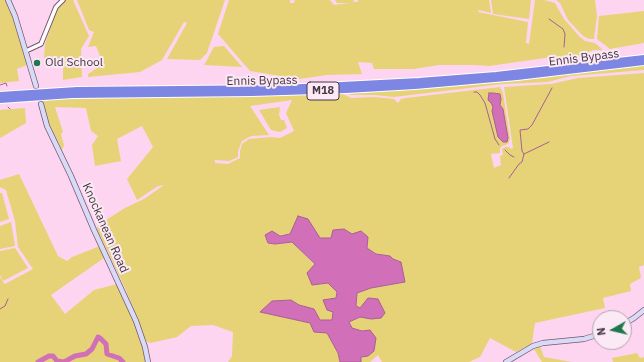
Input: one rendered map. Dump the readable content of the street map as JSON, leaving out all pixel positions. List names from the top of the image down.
{
  "streets": {
    "highway": ["Ennis Bypass", "M18"],
    "street": ["Knockanean Road"]
  },
  "places": ["Old School"],
  "north": "left"
}
